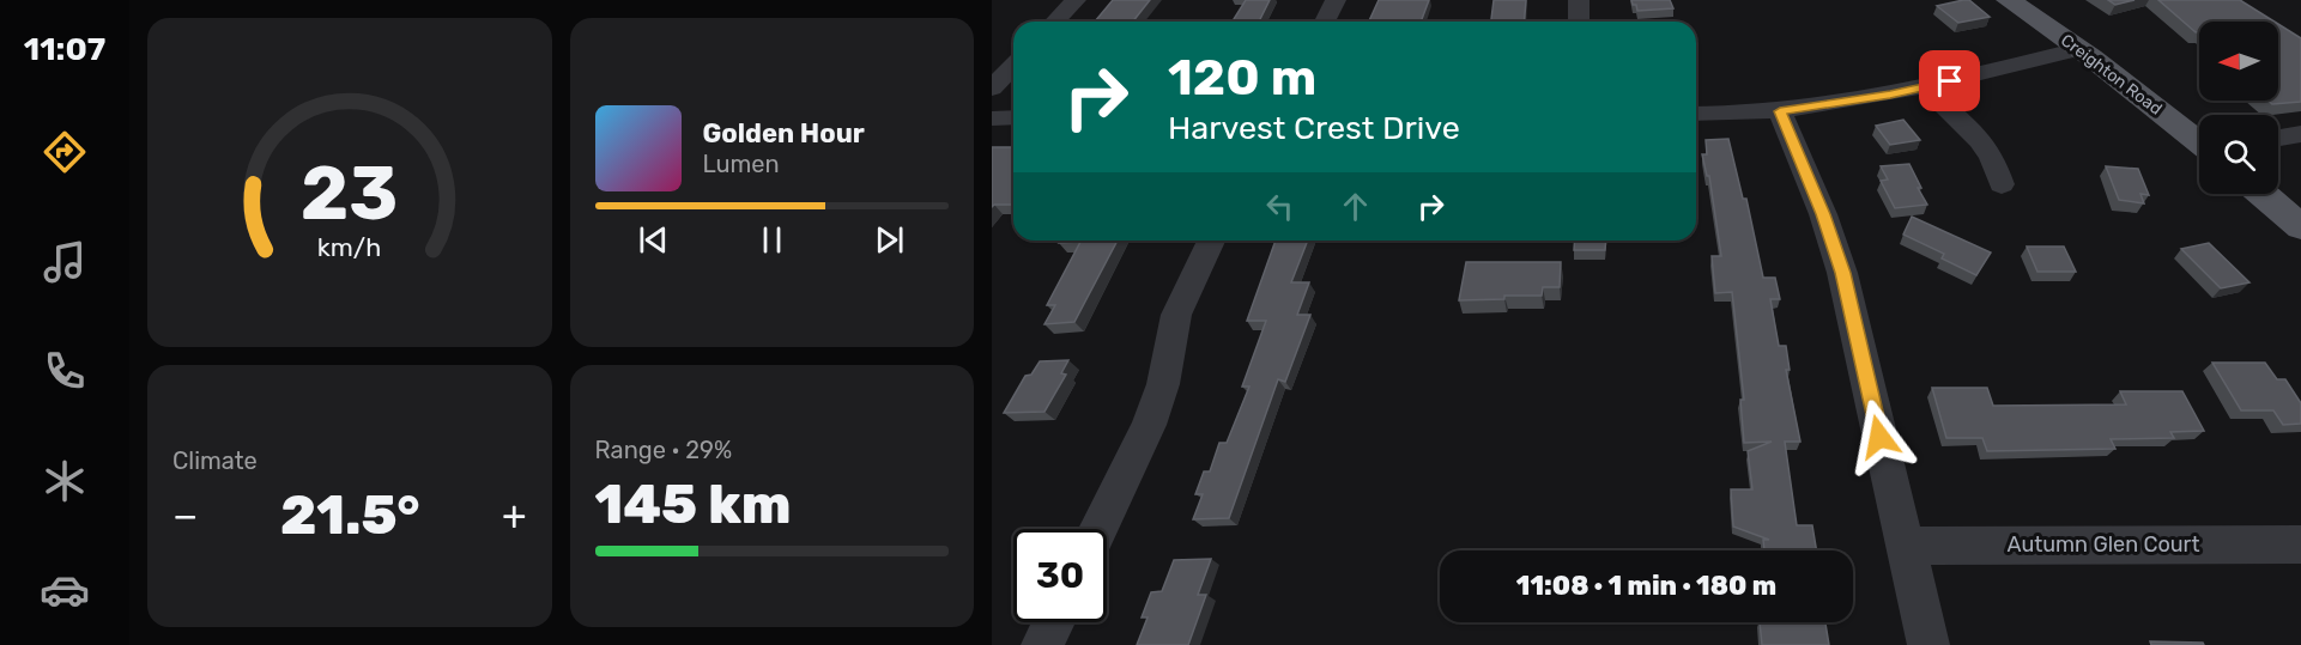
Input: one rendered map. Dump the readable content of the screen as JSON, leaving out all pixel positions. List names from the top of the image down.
{
  "streets": {
    "main road": ["Creighton Road"],
    "street": ["Autumn Glen Court"]
  },
  "north": "left",
  "page": {
    "tabs": "11:07",
    "turn": ["120 m", "Harvest Crest Drive"],
    "song": ["Golden Hour", "Lumen"],
    "tile": [
      "Climate",
      ["Range · 29%", "145 km"]
    ],
    "heat": ["−", "21.5°", "+"],
    "limit": "30",
    "trip": "11:08 · 1 min · 180 m",
    "gauge": ["23", "km/h"]
  }
}
